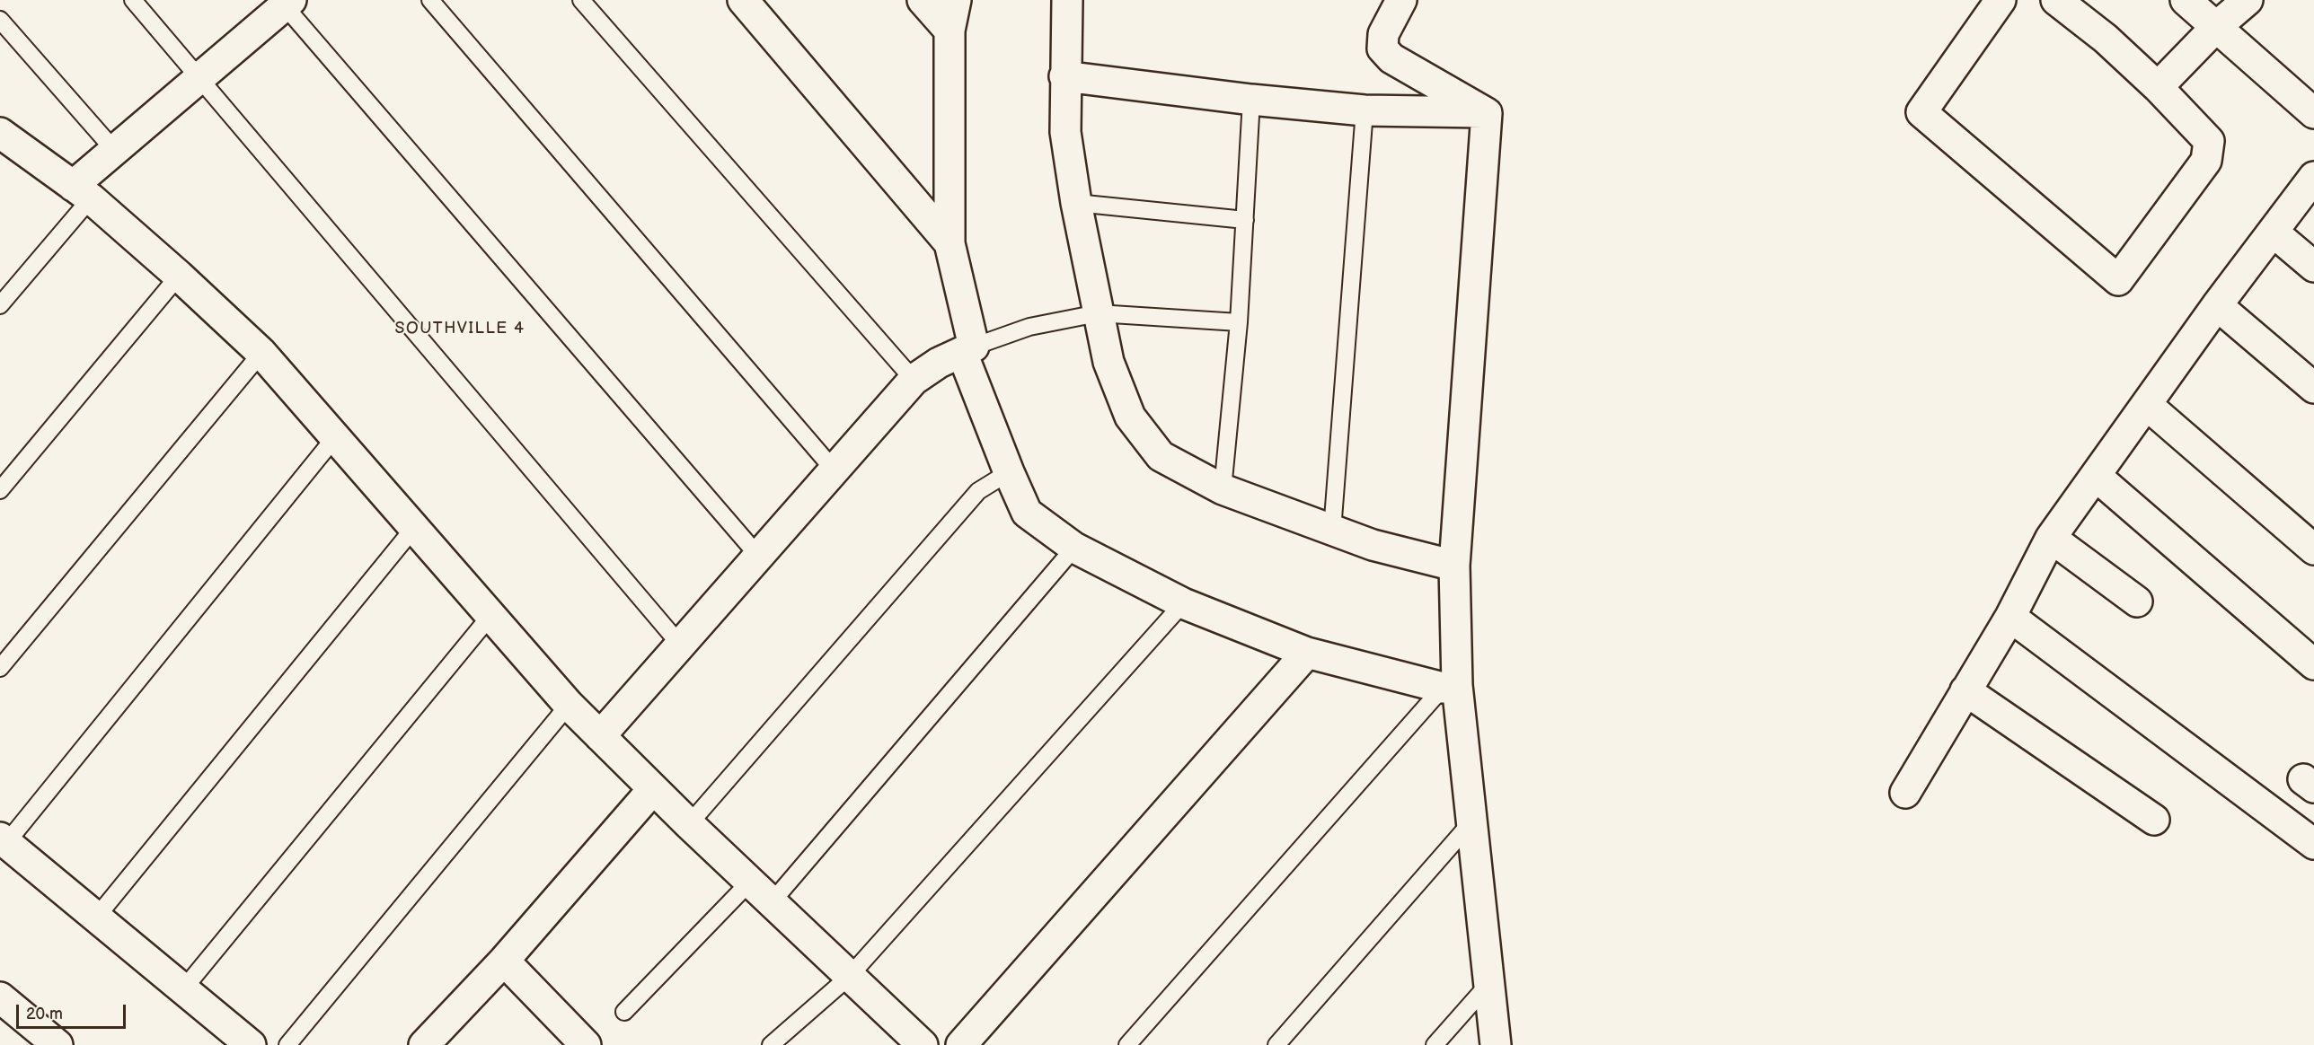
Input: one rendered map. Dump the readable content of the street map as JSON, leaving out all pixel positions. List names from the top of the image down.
{
  "districts": ["SOUTHVILLE 4"],
  "scale_bar": "20 m"
}
